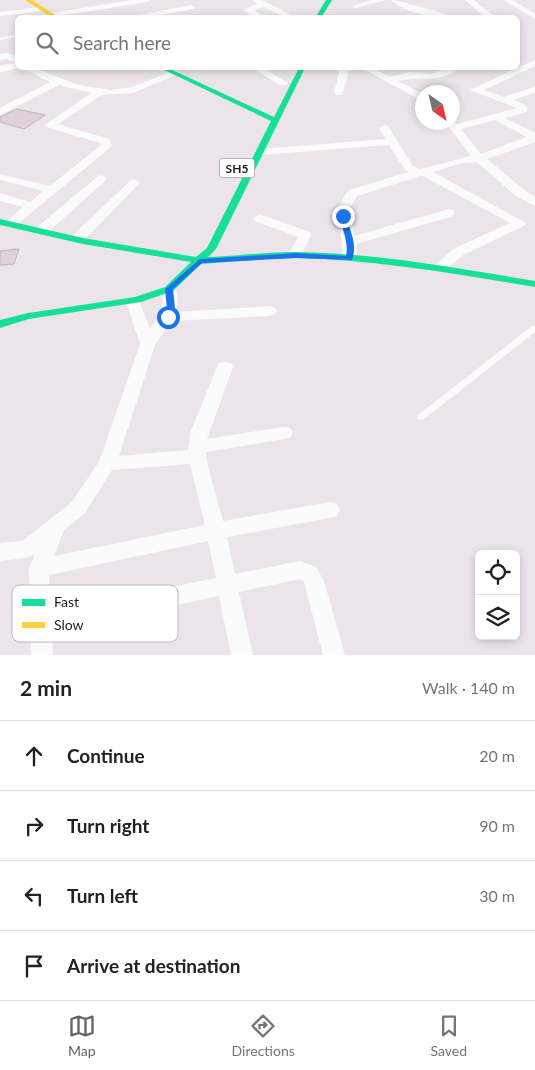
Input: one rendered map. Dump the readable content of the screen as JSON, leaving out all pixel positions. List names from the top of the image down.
{
  "streets": {
    "main road": ["SH5"]
  },
  "legend": ["Fast", "Slow"],
  "north": "bottom right",
  "page": {
    "search": "Search here",
    "heading": ["2 min", "Walk · 140 m"],
    "list": [
      ["Continue", "20 m"],
      ["Turn right", "90 m"],
      ["Turn left", "30 m"],
      "Arrive at destination"
    ],
    "nav": ["Map", "Directions", "Saved"]
  }
}
